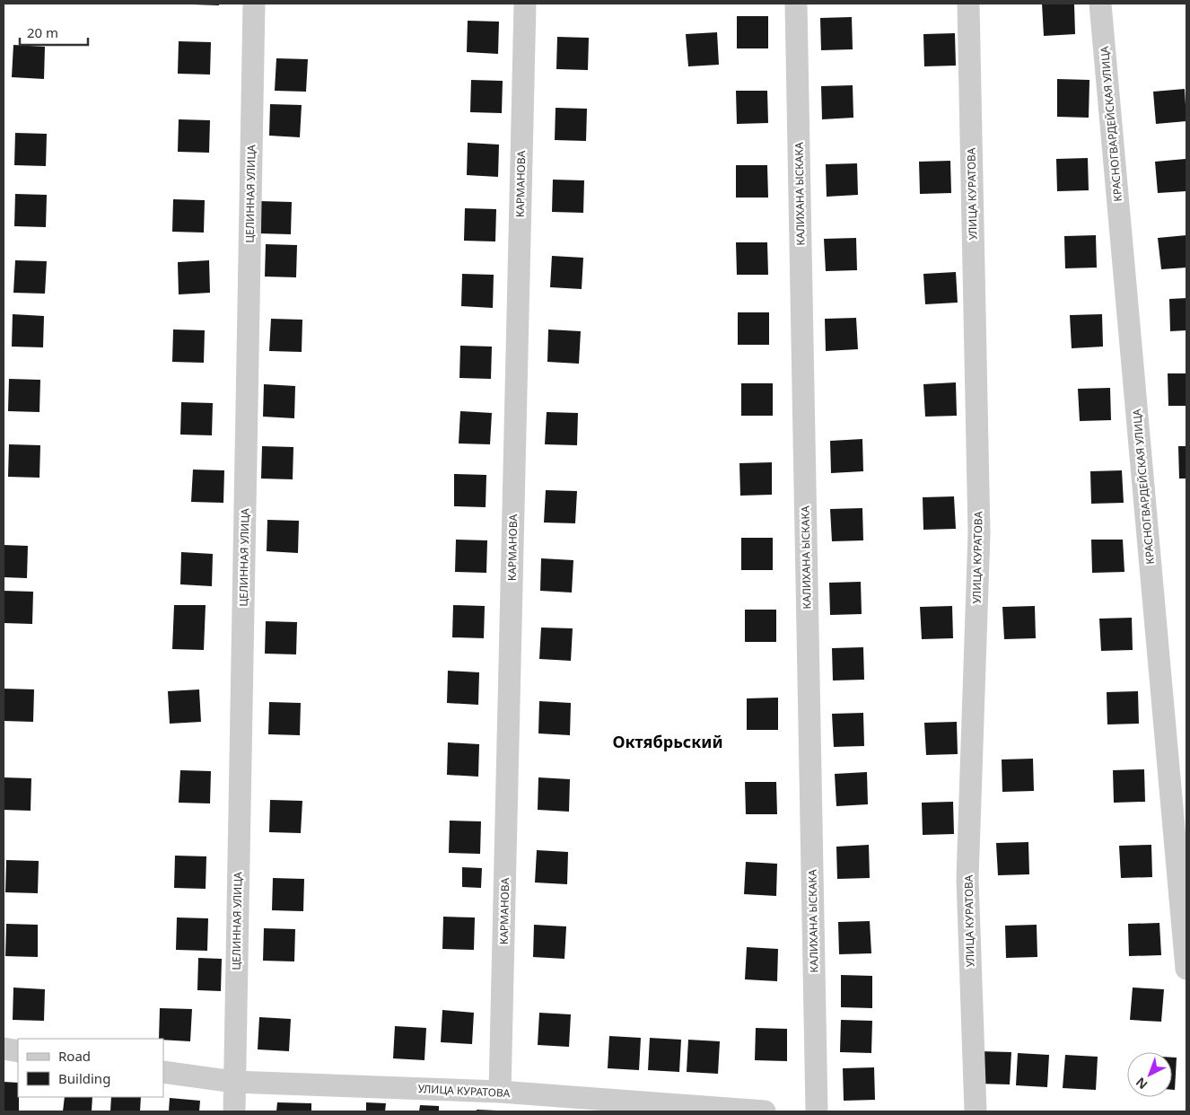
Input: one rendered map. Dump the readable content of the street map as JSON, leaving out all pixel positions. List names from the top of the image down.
{
  "streets": {
    "street": [
      "КРАСНОГВАРДЕЙСКАЯ УЛИЦА",
      "КАРМАНОВА",
      "ЦЕЛИННАЯ УЛИЦА",
      "КАЛИХАНА ЫСКАКА",
      "УЛИЦА КУРАТОВА"
    ]
  },
  "crossings": [
    ["КАРМАНОВА", "УЛИЦА КУРАТОВА"],
    ["ЦЕЛИННАЯ УЛИЦА", "УЛИЦА КУРАТОВА"]
  ],
  "districts": ["Октябрьский"],
  "legend": ["Road", "Building"],
  "scale_bar": "20 m",
  "north": "bottom left"
}
